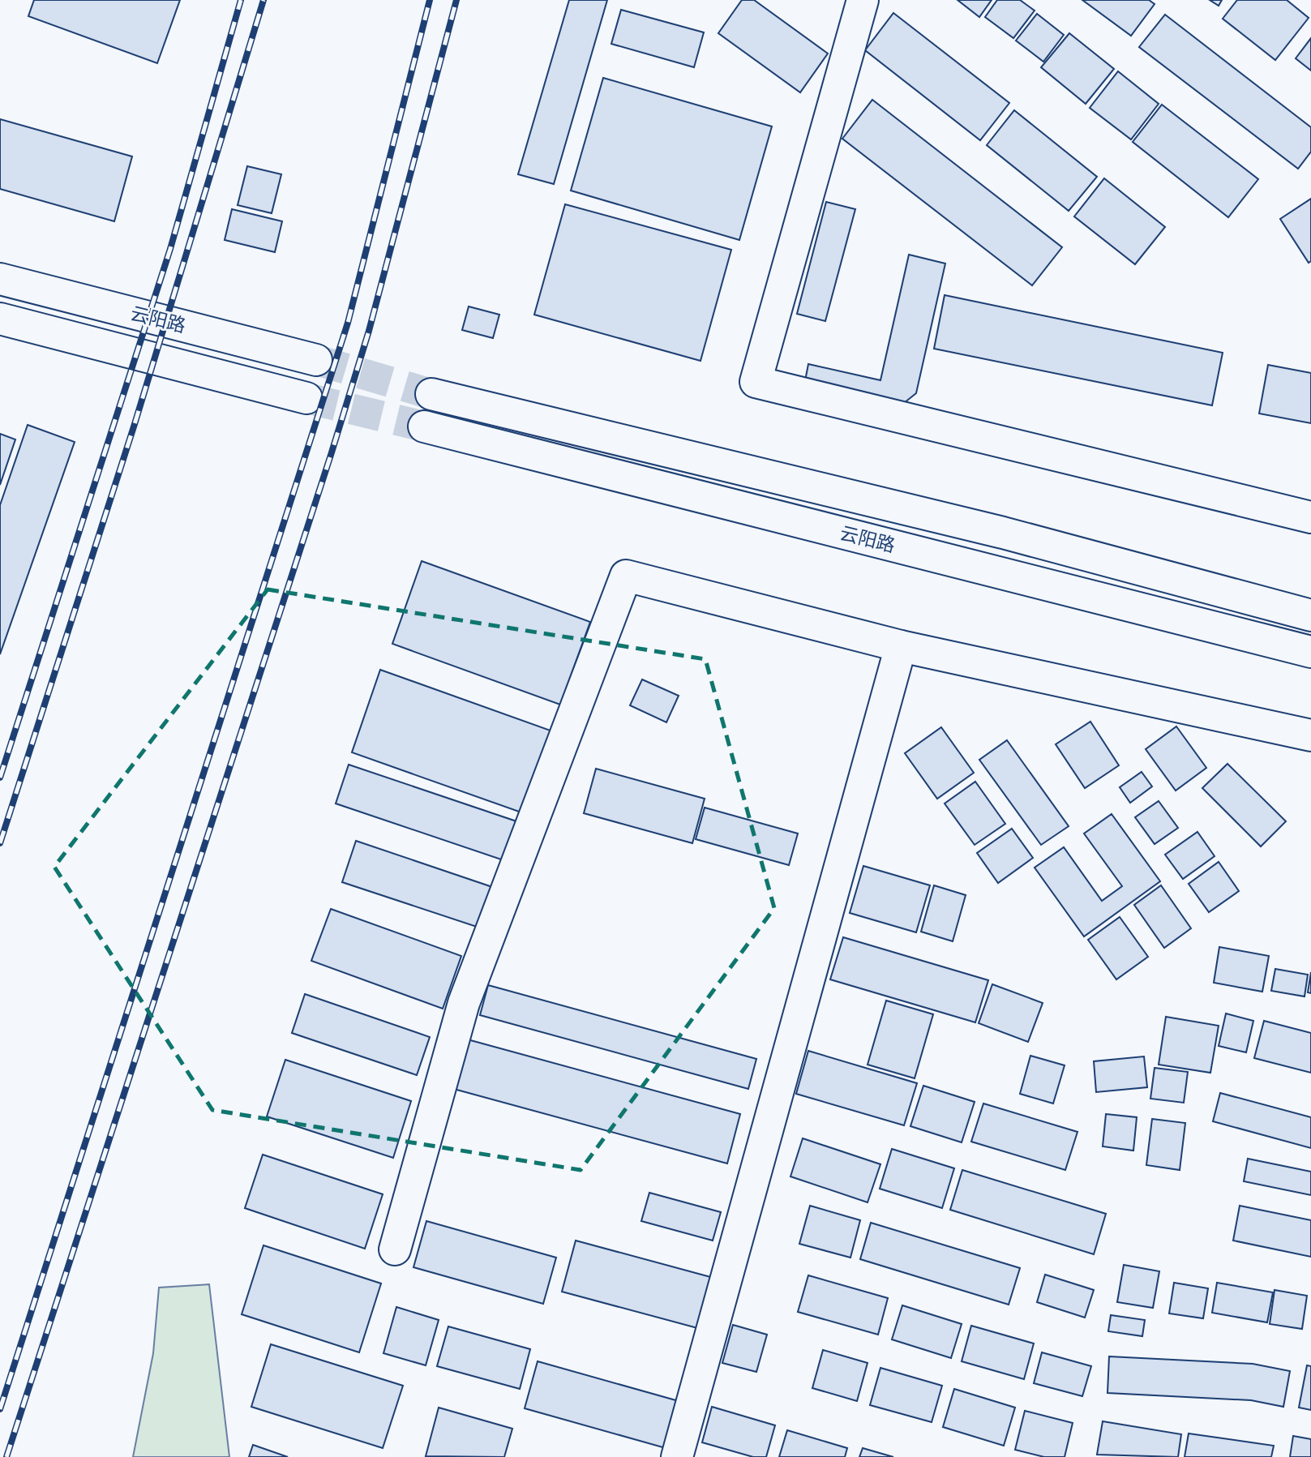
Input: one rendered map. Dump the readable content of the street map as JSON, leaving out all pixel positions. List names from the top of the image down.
{
  "streets": {
    "street": ["云阳路"]
  }
}
